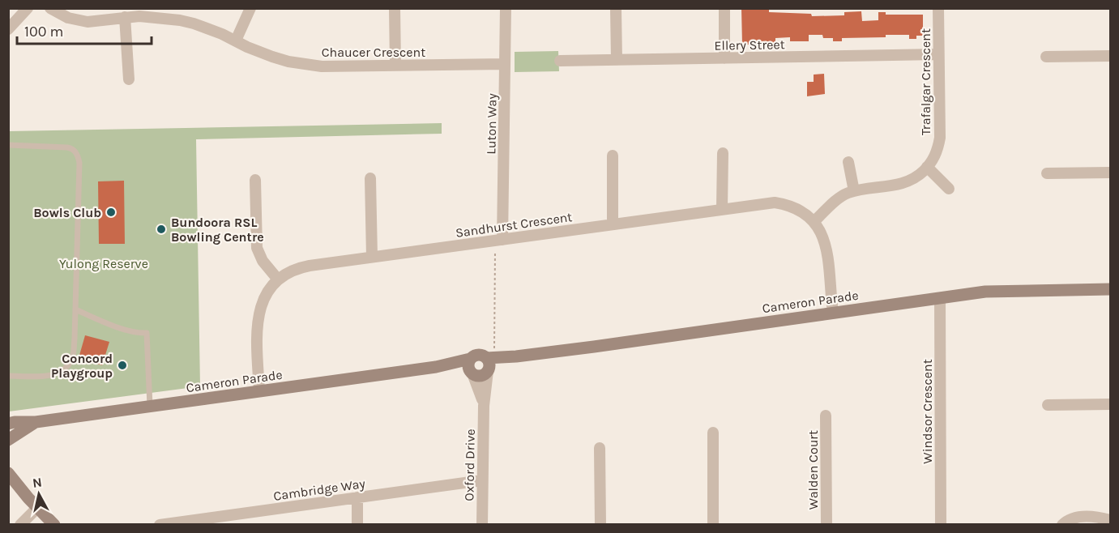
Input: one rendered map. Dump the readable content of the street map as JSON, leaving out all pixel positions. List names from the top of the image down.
{
  "streets": {
    "street": [
      "Ellery Street",
      "Chaucer Crescent",
      "Trafalgar Crescent",
      "Luton Way",
      "Sandhurst Crescent",
      "Cameron Parade",
      "Windsor Crescent",
      "Oxford Drive",
      "Walden Court",
      "Cambridge Way"
    ]
  },
  "crossings": [
    ["Ellery Street", "Trafalgar Crescent"],
    ["Chaucer Crescent", "Luton Way"],
    ["Trafalgar Crescent", "Sandhurst Crescent"],
    ["Luton Way", "Sandhurst Crescent"],
    ["Sandhurst Crescent", "Cameron Parade"],
    ["Cameron Parade", "Windsor Crescent"],
    ["Cameron Parade", "Oxford Drive"],
    ["Oxford Drive", "Cambridge Way"]
  ],
  "parks": ["Yulong Reserve"],
  "places": ["Bowls Club", "Bundoora RSL Bowling Centre", "Concord Playgroup"],
  "scale_bar": "100 m",
  "north": "top"
}
